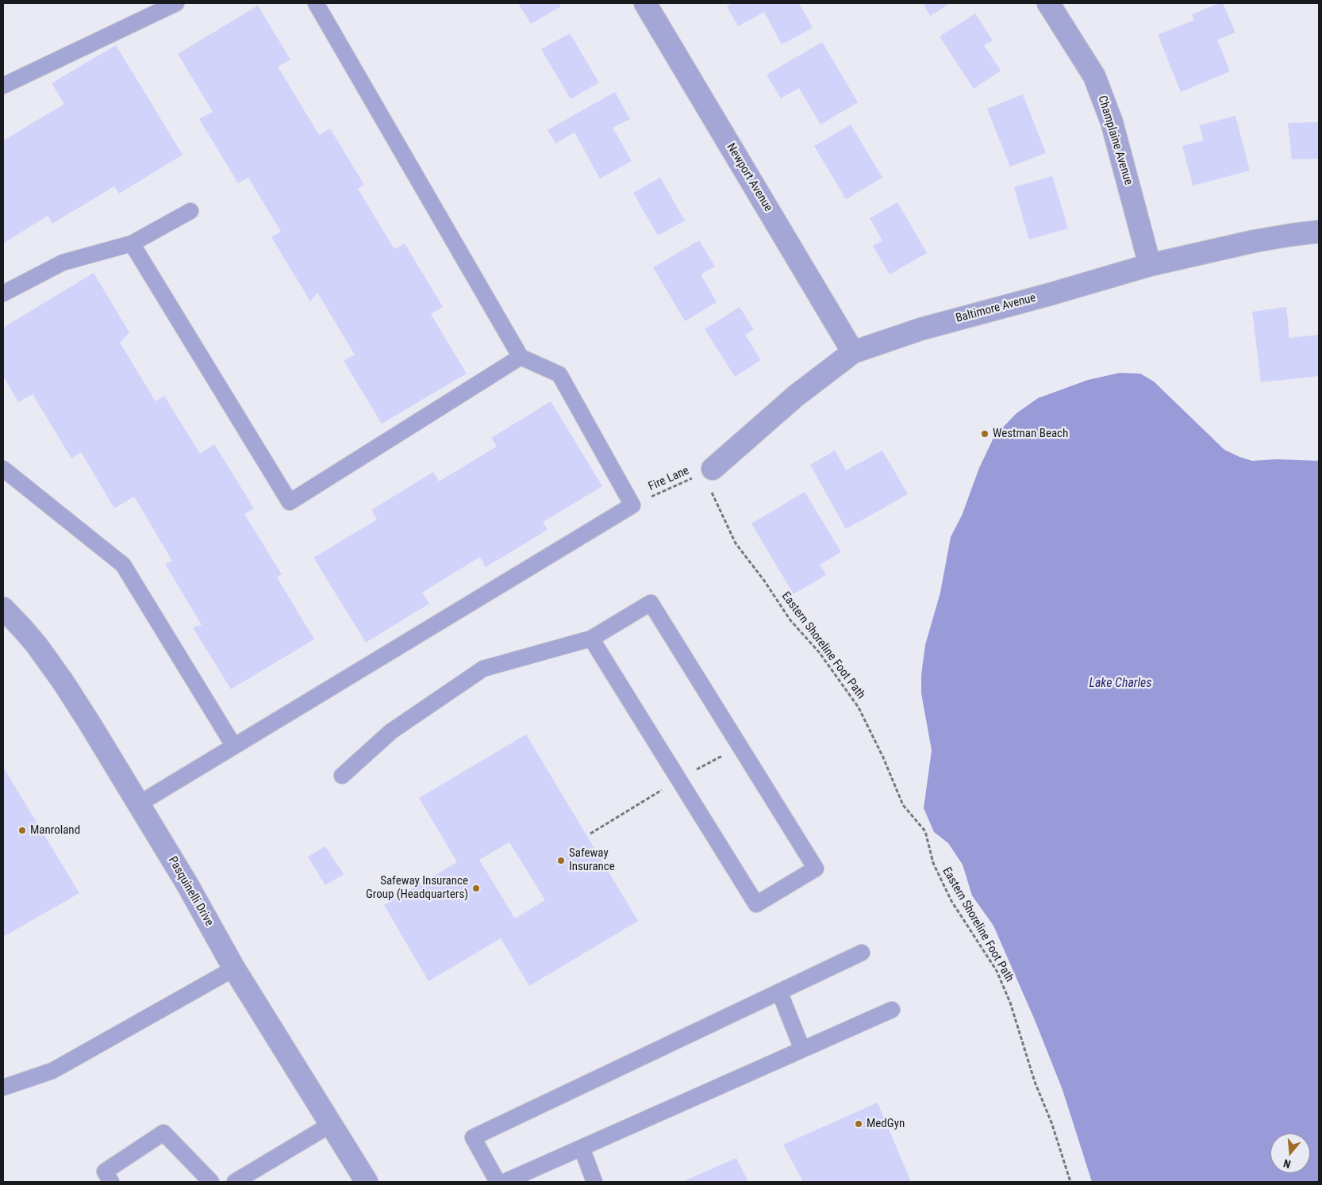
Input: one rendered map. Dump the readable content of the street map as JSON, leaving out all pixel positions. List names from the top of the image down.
{
  "streets": {
    "street": [
      "Champlaine Avenue",
      "Newport Avenue",
      "Baltimore Avenue",
      "Pasquinelli Drive"
    ],
    "path": ["Fire Lane", "Eastern Shoreline Foot Path"]
  },
  "crossings": [
    ["Champlaine Avenue", "Baltimore Avenue"],
    ["Newport Avenue", "Baltimore Avenue"],
    ["Baltimore Avenue", "Fire Lane"],
    ["Baltimore Avenue", "Eastern Shoreline Foot Path"],
    ["Fire Lane", "Eastern Shoreline Foot Path"]
  ],
  "water": ["Lake Charles"],
  "places": [
    "Westman Beach",
    "Manroland",
    "Safeway Insurance",
    "Safeway Insurance Group (Headquarters)",
    "MedGyn"
  ],
  "north": "bottom"
}
